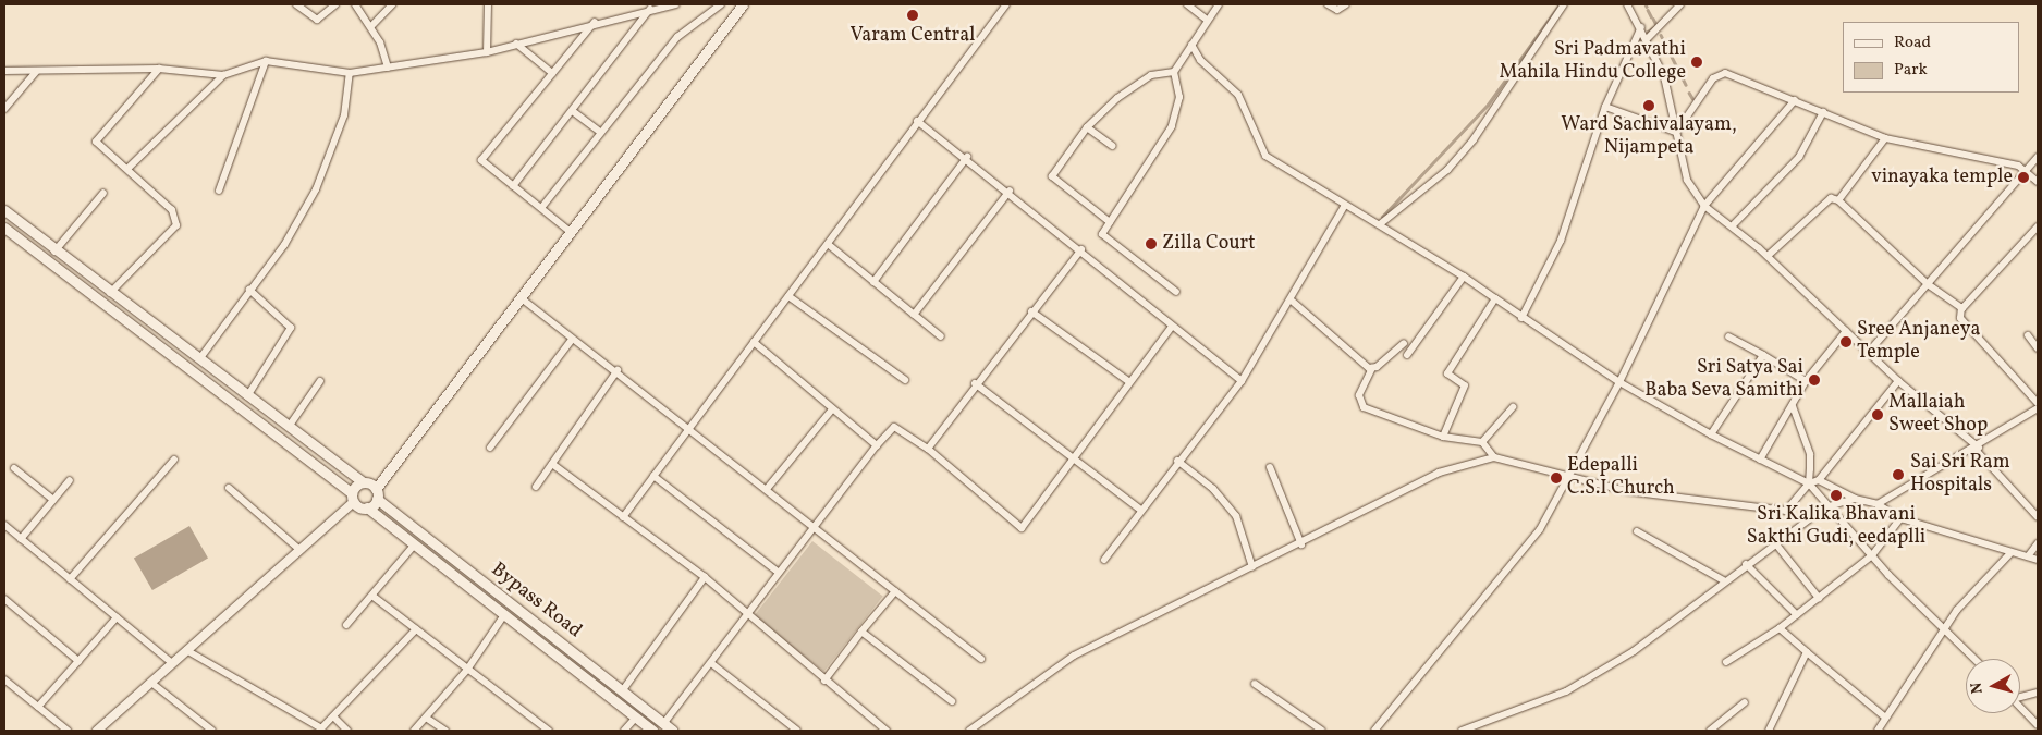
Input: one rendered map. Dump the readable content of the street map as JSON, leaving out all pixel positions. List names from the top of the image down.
{
  "streets": {
    "main road": ["Bypass Road"]
  },
  "places": [
    "Varam Central",
    "Sri Padmavathi Mahila Hindu College",
    "Ward Sachivalayam, Nijampeta",
    "vinayaka temple",
    "Zilla Court",
    "Sree Anjaneya Temple",
    "Sri Satya Sai Baba Seva Samithi",
    "Mallaiah Sweet Shop",
    "Sai Sri Ram Hospitals",
    "Edepalli C.S.I Church",
    "Sri Kalika Bhavani Sakthi Gudi, eedaplli"
  ],
  "legend": ["Road", "Park"],
  "north": "left"
}
